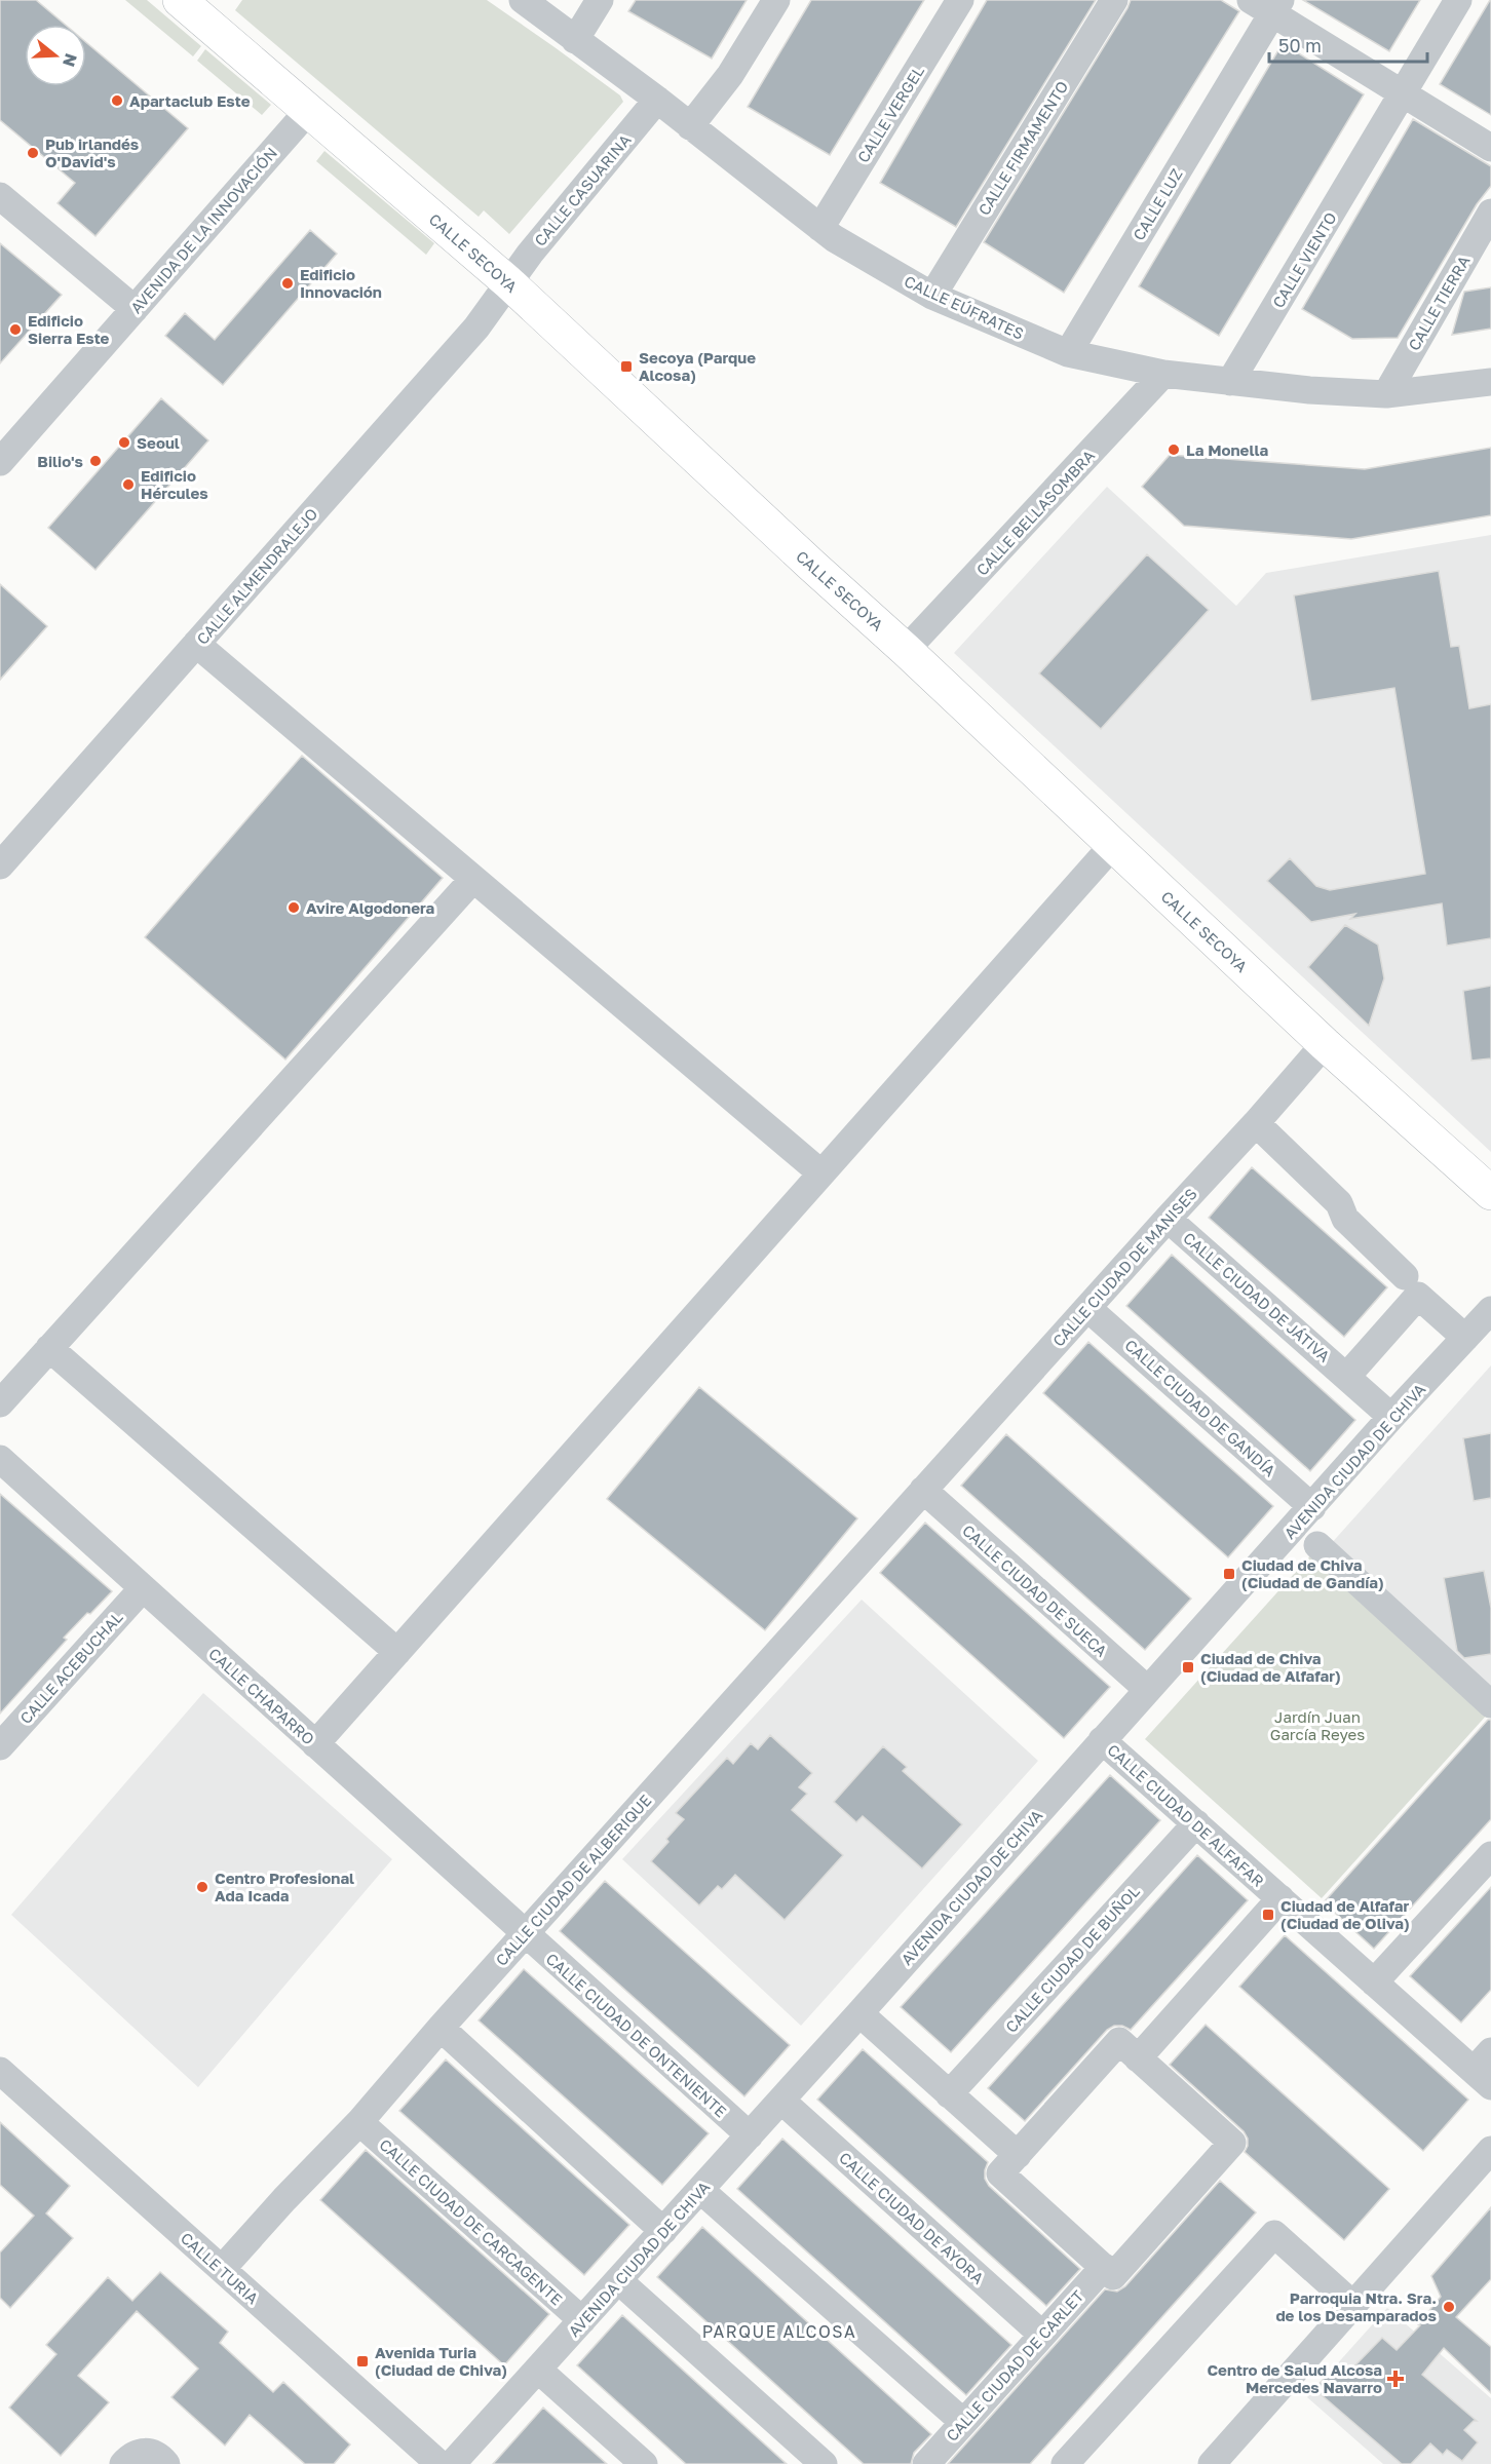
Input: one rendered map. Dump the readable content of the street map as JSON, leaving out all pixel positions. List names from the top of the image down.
{
  "streets": {
    "main road": ["CALLE SECOYA"],
    "street": [
      "CALLE VERGEL",
      "CALLE FIRMAMENTO",
      "CALLE CASUARINA",
      "CALLE LUZ",
      "AVENIDA DE LA INNOVACIÓN",
      "CALLE VIENTO",
      "CALLE TIERRA",
      "CALLE EÚFRATES",
      "CALLE BELLASOMBRA",
      "CALLE ALMENDRALEJO",
      "CALLE CIUDAD DE MANISES",
      "CALLE CIUDAD DE JÁTIVA",
      "CALLE CIUDAD DE GANDÍA",
      "AVENIDA CIUDAD DE CHIVA",
      "CALLE CIUDAD DE SUECA",
      "CALLE ACEBUCHAL",
      "CALLE CHAPARRO",
      "CALLE CIUDAD DE ALFAFAR",
      "CALLE CIUDAD DE ALBERIQUE",
      "CALLE CIUDAD DE BUÑOL",
      "CALLE CIUDAD DE ONTENIENTE",
      "CALLE CIUDAD DE AYORA",
      "CALLE CIUDAD DE CARCAGENTE",
      "CALLE TURIA",
      "CALLE CIUDAD DE CARLET"
    ]
  },
  "crossings": [
    ["CALLE VERGEL", "CALLE EÚFRATES"],
    ["CALLE FIRMAMENTO", "CALLE EÚFRATES"],
    ["CALLE CASUARINA", "CALLE SECOYA"],
    ["CALLE CASUARINA", "CALLE EÚFRATES"],
    ["CALLE CASUARINA", "CALLE ALMENDRALEJO"],
    ["CALLE LUZ", "CALLE EÚFRATES"],
    ["AVENIDA DE LA INNOVACIÓN", "CALLE SECOYA"],
    ["CALLE SECOYA", "CALLE BELLASOMBRA"],
    ["CALLE SECOYA", "CALLE ALMENDRALEJO"],
    ["CALLE SECOYA", "CALLE CIUDAD DE MANISES"],
    ["CALLE VIENTO", "CALLE EÚFRATES"],
    ["CALLE TIERRA", "CALLE EÚFRATES"],
    ["CALLE EÚFRATES", "CALLE BELLASOMBRA"],
    ["CALLE CIUDAD DE MANISES", "CALLE CIUDAD DE JÁTIVA"],
    ["CALLE CIUDAD DE MANISES", "CALLE CIUDAD DE GANDÍA"],
    ["CALLE CIUDAD DE MANISES", "CALLE CIUDAD DE SUECA"],
    ["CALLE CIUDAD DE MANISES", "CALLE CIUDAD DE ALBERIQUE"],
    ["CALLE CIUDAD DE JÁTIVA", "AVENIDA CIUDAD DE CHIVA"],
    ["CALLE CIUDAD DE GANDÍA", "AVENIDA CIUDAD DE CHIVA"],
    ["AVENIDA CIUDAD DE CHIVA", "CALLE CIUDAD DE SUECA"],
    ["AVENIDA CIUDAD DE CHIVA", "CALLE CIUDAD DE ALFAFAR"],
    ["AVENIDA CIUDAD DE CHIVA", "CALLE CIUDAD DE ONTENIENTE"],
    ["AVENIDA CIUDAD DE CHIVA", "CALLE CIUDAD DE AYORA"],
    ["AVENIDA CIUDAD DE CHIVA", "CALLE CIUDAD DE CARCAGENTE"],
    ["CALLE CIUDAD DE SUECA", "CALLE CIUDAD DE ALBERIQUE"],
    ["CALLE ACEBUCHAL", "CALLE CHAPARRO"],
    ["CALLE CHAPARRO", "CALLE CIUDAD DE ALBERIQUE"],
    ["CALLE CHAPARRO", "CALLE CIUDAD DE ONTENIENTE"],
    ["CALLE CIUDAD DE ALFAFAR", "CALLE CIUDAD DE BUÑOL"],
    ["CALLE CIUDAD DE ALBERIQUE", "CALLE CIUDAD DE ONTENIENTE"],
    ["CALLE CIUDAD DE ALBERIQUE", "CALLE CIUDAD DE CARCAGENTE"],
    ["CALLE CIUDAD DE ALBERIQUE", "CALLE TURIA"],
    ["CALLE CIUDAD DE AYORA", "CALLE CIUDAD DE CARLET"]
  ],
  "districts": ["PARQUE ALCOSA"],
  "parks": ["Jardín Juan García Reyes"],
  "places": {
    "other": [
      "Apartaclub Este",
      "Pub irlandés O'David's",
      "Edificio Innovación",
      "Edificio Sierra Este",
      "Seoul",
      "La Monella",
      "Bilio's",
      "Edificio Hércules",
      "Avire Algodonera",
      "Centro Profesional Ada Icada",
      "Parroquia Ntra. Sra. de los Desamparados"
    ],
    "transit": [
      "Secoya (Parque Alcosa)",
      "Ciudad de Chiva (Ciudad de Gandía)",
      "Ciudad de Chiva (Ciudad de Alfafar)",
      "Ciudad de Alfafar (Ciudad de Oliva)",
      "Avenida Turia (Ciudad de Chiva)"
    ],
    "health": ["Centro de Salud Alcosa Mercedes Navarro"]
  },
  "scale_bar": "50 m",
  "north": "right"
}
